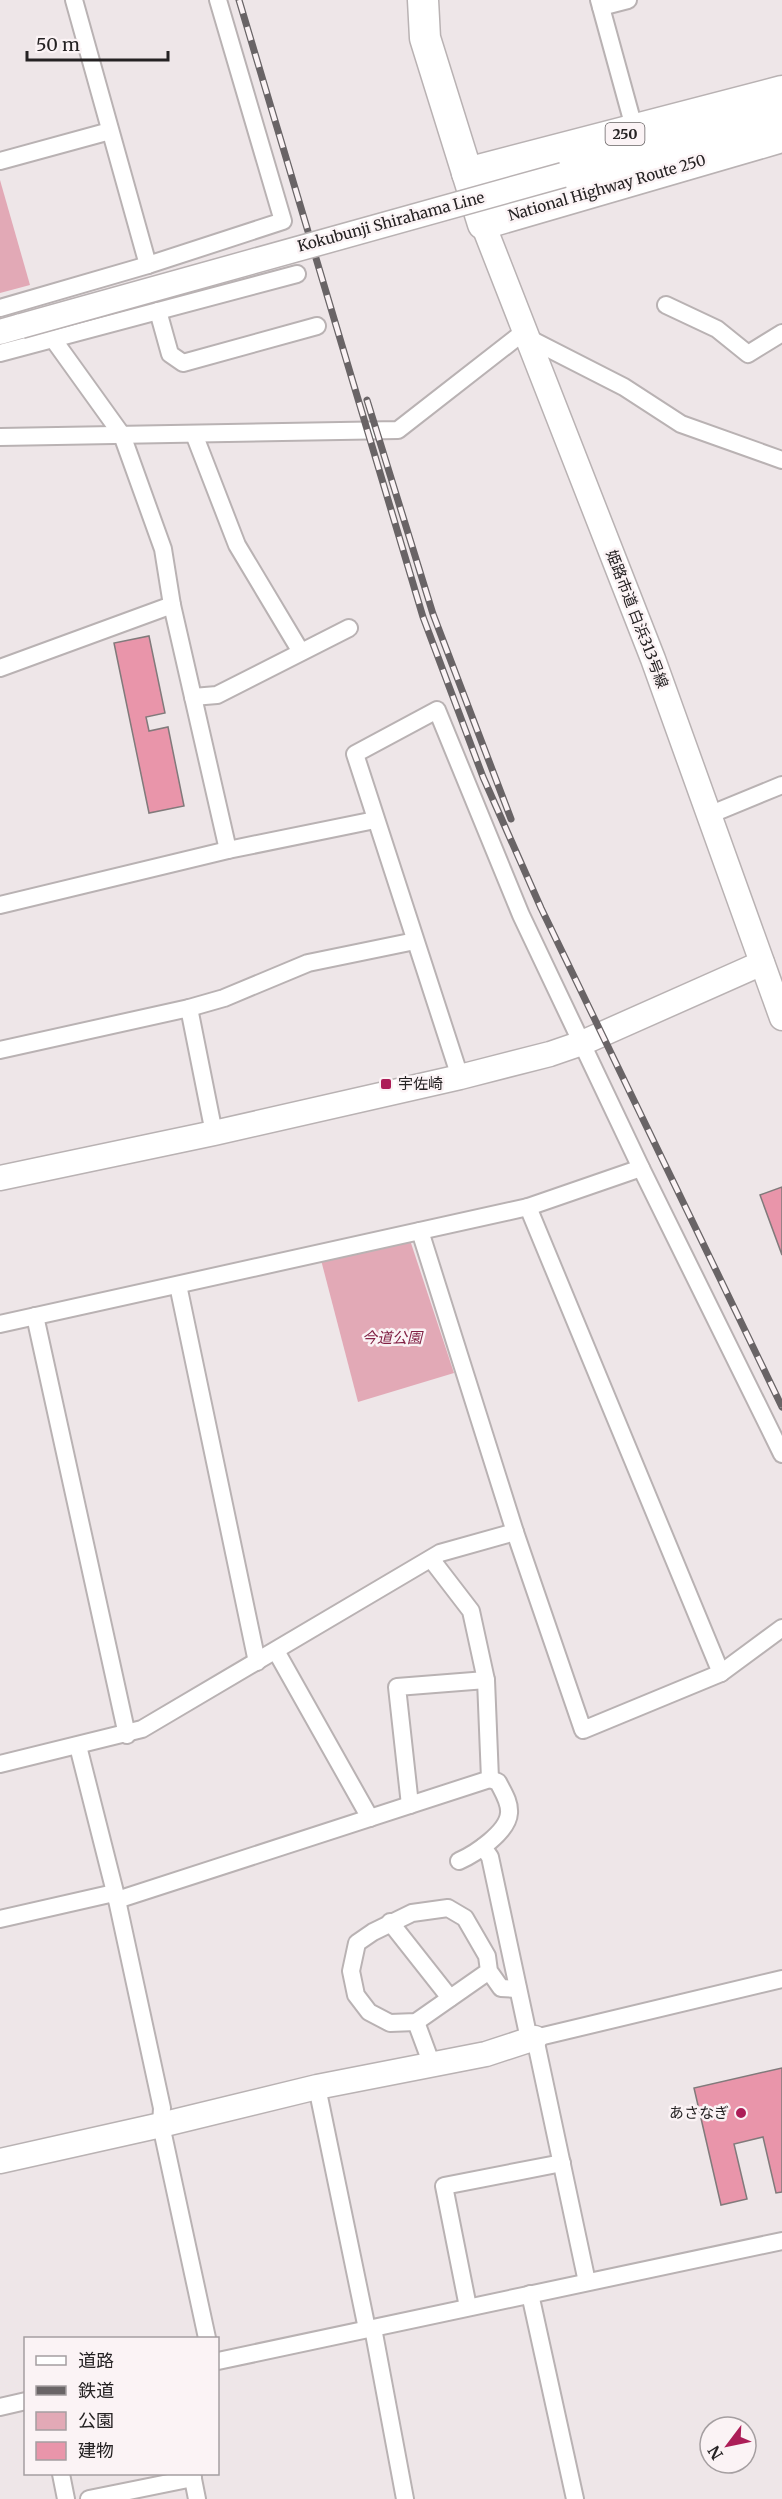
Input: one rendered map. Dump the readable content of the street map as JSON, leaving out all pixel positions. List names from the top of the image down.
{
  "streets": {
    "highway": ["250", "National Highway Route 250"],
    "street": ["Kokubunji Shirahama Line", "姫路市道 白浜313号線"]
  },
  "crossings": [
    ["National Highway Route 250", "姫路市道 白浜313号線"]
  ],
  "parks": ["今道公園"],
  "places": {
    "transit": ["宇佐崎"],
    "other": ["あさなぎ"]
  },
  "legend": [
    "道路",
    "鉄道",
    "公園",
    "建物"
  ],
  "scale_bar": "50 m",
  "north": "bottom left"
}
